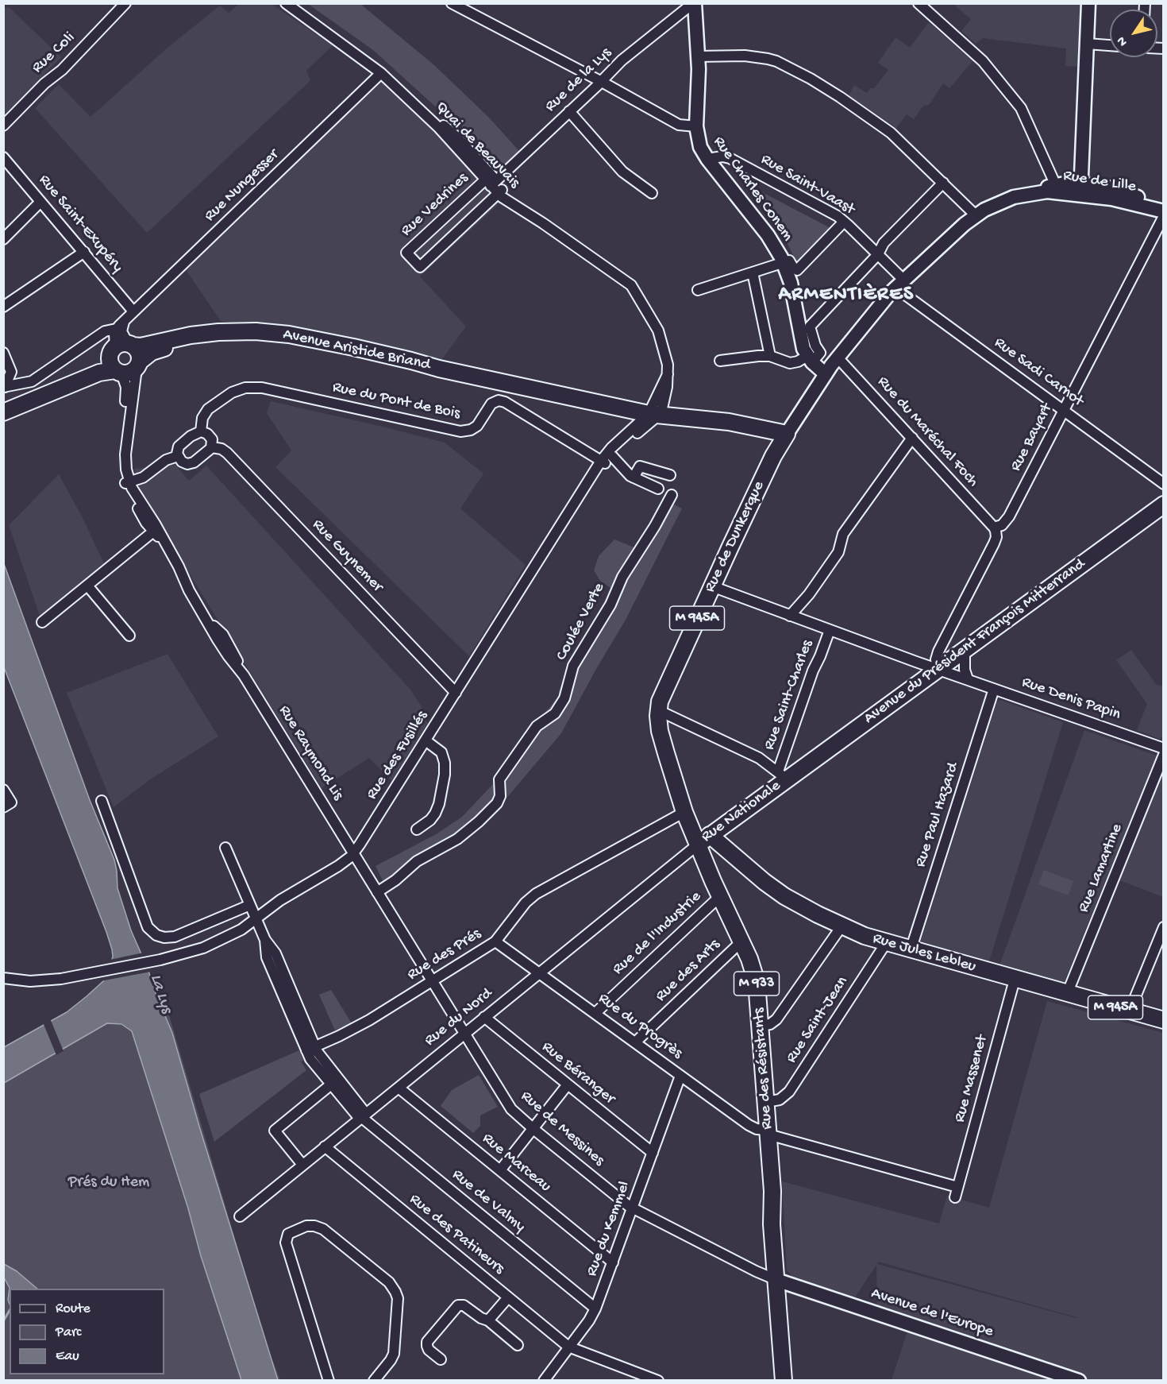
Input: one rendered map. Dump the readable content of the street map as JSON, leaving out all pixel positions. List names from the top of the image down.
{
  "streets": {
    "main road": [
      "Rue de Lille",
      "Rue Charles Conem",
      "Avenue Aristide Briand",
      "Rue de Dunkerque",
      "M 945A",
      "Avenue du Président François Mitterrand",
      "Rue Nationale",
      "Rue Jules Lebleu",
      "M 933",
      "Rue des Résistants",
      "Avenue de l'Europe"
    ],
    "street": [
      "Rue Coli",
      "Rue de la Lys",
      "Quai de Beauvais",
      "Rue Saint-Vaast",
      "Rue Nungesser",
      "Rue Vedrines",
      "Rue Saint-Exupéry",
      "Rue Sadi Carnot",
      "Rue du Pont de Bois",
      "Rue du Maréchal Foch",
      "Rue Bayart",
      "Rue Guynemer",
      "Coulée Verte",
      "Rue Saint-Charles",
      "Rue Denis Papin",
      "Rue Raymond Lis",
      "Rue des Fusillés",
      "Rue Paul Hazard",
      "Rue Lamartine",
      "Rue de l'Industrie",
      "Rue des Prés",
      "Rue des Arts",
      "Rue du Nord",
      "Rue Saint-Jean",
      "Rue du Progrès",
      "Rue Béranger",
      "Rue Massenet",
      "Rue de Messines",
      "Rue Marceau",
      "Rue de Valmy",
      "Rue du Kemmel",
      "Rue des Patineurs"
    ]
  },
  "crossings": [
    ["Rue de la Lys", "Quai de Beauvais"],
    ["Rue de la Lys", "Rue Charles Conem"],
    ["Rue de la Lys", "Rue Vedrines"],
    ["Quai de Beauvais", "Rue Nungesser"],
    ["Quai de Beauvais", "Rue Vedrines"],
    ["Quai de Beauvais", "Avenue Aristide Briand"],
    ["Quai de Beauvais", "Rue des Fusillés"],
    ["Rue de Lille", "Rue Saint-Vaast"],
    ["Rue de Lille", "Rue Sadi Carnot"],
    ["Rue de Lille", "Rue de Dunkerque"],
    ["Rue Saint-Vaast", "Rue Charles Conem"],
    ["Rue Saint-Vaast", "Rue Sadi Carnot"],
    ["Rue Saint-Vaast", "Rue de Dunkerque"],
    ["Rue Nungesser", "Rue Saint-Exupéry"],
    ["Avenue Aristide Briand", "Rue de Dunkerque"],
    ["Avenue Aristide Briand", "Rue Raymond Lis"],
    ["Avenue Aristide Briand", "Rue des Fusillés"],
    ["Rue Sadi Carnot", "Rue Bayart"],
    ["Rue Sadi Carnot", "Rue de Dunkerque"],
    ["Rue du Pont de Bois", "Rue Guynemer"],
    ["Rue du Pont de Bois", "Rue des Fusillés"],
    ["Rue du Maréchal Foch", "Rue Bayart"],
    ["Rue du Maréchal Foch", "Rue de Dunkerque"],
    ["Rue de Dunkerque", "Rue Denis Papin"],
    ["Rue de Dunkerque", "Rue Nationale"],
    ["Rue de Dunkerque", "Rue Jules Lebleu"],
    ["Rue de Dunkerque", "Rue des Prés"],
    ["Rue de Dunkerque", "Rue du Nord"],
    ["Rue de Dunkerque", "Rue des Résistants"],
    ["Rue Guynemer", "Rue des Fusillés"],
    ["Coulée Verte", "Rue de Messines"],
    ["Avenue du Président François Mitterrand", "Rue Saint-Charles"],
    ["Avenue du Président François Mitterrand", "Rue Denis Papin"],
    ["Avenue du Président François Mitterrand", "Rue Nationale"],
    ["Rue Saint-Charles", "Rue Denis Papin"],
    ["Rue Saint-Charles", "Rue Nationale"],
    ["Rue Denis Papin", "Rue Paul Hazard"],
    ["Rue Raymond Lis", "Rue des Fusillés"],
    ["Rue Raymond Lis", "Rue de Messines"],
    ["Rue des Fusillés", "Rue de Messines"],
    ["Rue Nationale", "Rue Jules Lebleu"],
    ["Rue Nationale", "Rue du Nord"],
    ["Rue Nationale", "Rue des Résistants"],
    ["Rue Paul Hazard", "Rue Jules Lebleu"],
    ["Rue Lamartine", "Rue Jules Lebleu"],
    ["Rue de l'Industrie", "Rue du Progrès"],
    ["Rue de l'Industrie", "Rue des Résistants"],
    ["Rue Jules Lebleu", "Rue du Nord"],
    ["Rue Jules Lebleu", "Rue Saint-Jean"],
    ["Rue Jules Lebleu", "Rue des Résistants"],
    ["Rue Jules Lebleu", "Rue Massenet"],
    ["Rue des Prés", "Rue du Progrès"],
    ["Rue des Prés", "Rue de Messines"],
    ["Rue des Arts", "Rue du Progrès"],
    ["Rue des Arts", "Rue des Résistants"],
    ["Rue du Nord", "Rue du Progrès"],
    ["Rue du Nord", "Rue des Résistants"],
    ["Rue du Nord", "Rue Béranger"],
    ["Rue du Nord", "Rue de Messines"],
    ["Rue du Nord", "Rue Marceau"],
    ["Rue du Nord", "Rue de Valmy"],
    ["Rue du Nord", "Rue des Patineurs"],
    ["Rue Saint-Jean", "Rue des Résistants"],
    ["Rue du Progrès", "Rue des Résistants"],
    ["Rue du Progrès", "Rue du Kemmel"],
    ["Rue des Résistants", "Rue de Messines"],
    ["Rue des Résistants", "Avenue de l'Europe"],
    ["Rue Béranger", "Rue du Kemmel"],
    ["Rue de Messines", "Rue du Kemmel"],
    ["Rue de Messines", "Avenue de l'Europe"],
    ["Rue Marceau", "Rue du Kemmel"],
    ["Rue de Valmy", "Rue du Kemmel"],
    ["Rue du Kemmel", "Rue des Patineurs"]
  ],
  "districts": ["ARMENTIÈRES"],
  "water": ["La Lys"],
  "parks": ["Prés du Hem"],
  "legend": ["Route", "Parc", "Eau"],
  "north": "bottom left"
}
